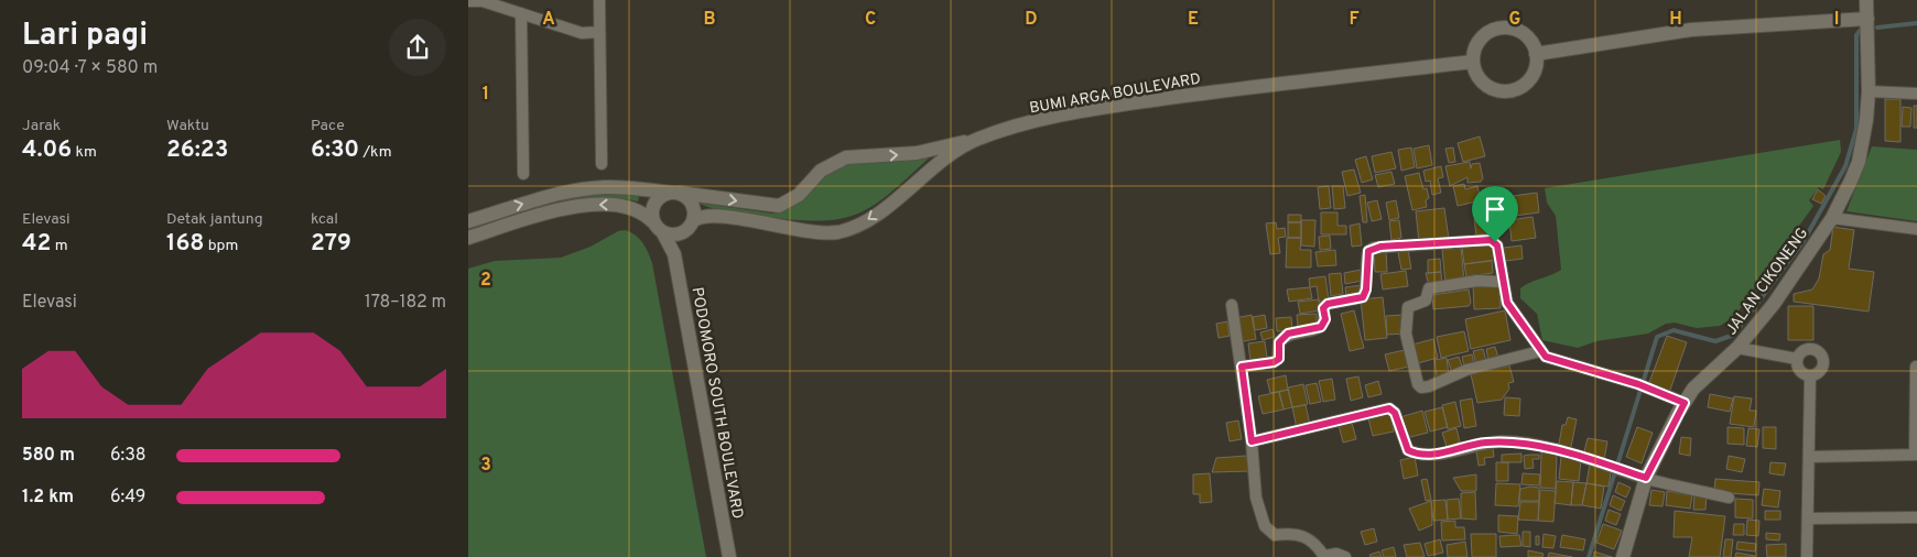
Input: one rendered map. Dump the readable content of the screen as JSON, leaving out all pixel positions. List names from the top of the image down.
{
  "streets": {
    "street": ["BUMI ARGA BOULEVARD", "JALAN CIKONENG", "PODOMORO SOUTH BOULEVARD"]
  },
  "crossings": [
    ["BUMI ARGA BOULEVARD", "PODOMORO SOUTH BOULEVARD"]
  ],
  "page": {
    "heading": ["Lari pagi", "09:04 · 7 × 580 m"],
    "stats": [
      ["Jarak", "4.06 km"],
      ["Waktu", "26:23"],
      ["Pace", "6:30 /km"],
      ["Elevasi", "42 m"],
      ["Detak jantung", "168 bpm"],
      ["kcal", "279"]
    ],
    "chart": ["Elevasi", "178–182 m"],
    "list": [
      {
        "name": "580 m",
        "note": "6:38"
      },
      {
        "name": "1.2 km",
        "note": "6:49"
      }
    ]
  },
  "grid": {
    "columns": [
      "A",
      "B",
      "C",
      "D",
      "E",
      "F",
      "G",
      "H",
      "I"
    ],
    "rows": ["1", "2", "3"]
  }
}
